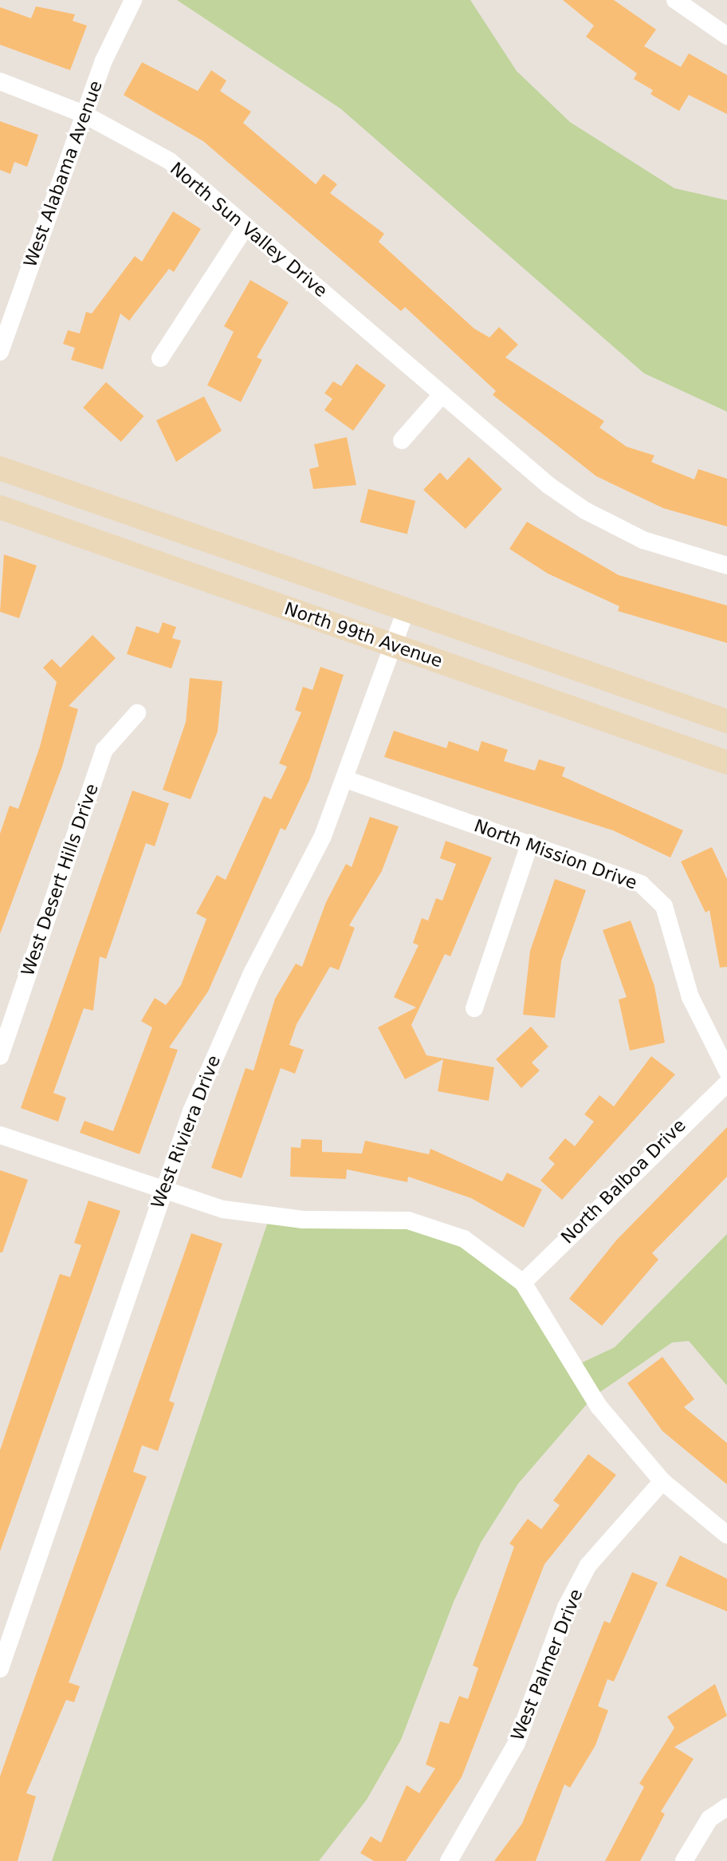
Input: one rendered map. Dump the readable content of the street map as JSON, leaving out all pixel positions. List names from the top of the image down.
{
  "streets": {
    "main road": ["North 99th Avenue"],
    "street": [
      "West Alabama Avenue",
      "North Sun Valley Drive",
      "North Mission Drive",
      "West Desert Hills Drive",
      "West Riviera Drive",
      "North Balboa Drive",
      "West Palmer Drive"
    ]
  },
  "crossings": [
    ["West Alabama Avenue", "North Sun Valley Drive"],
    ["North 99th Avenue", "West Riviera Drive"],
    ["North Mission Drive", "West Riviera Drive"]
  ]
}
